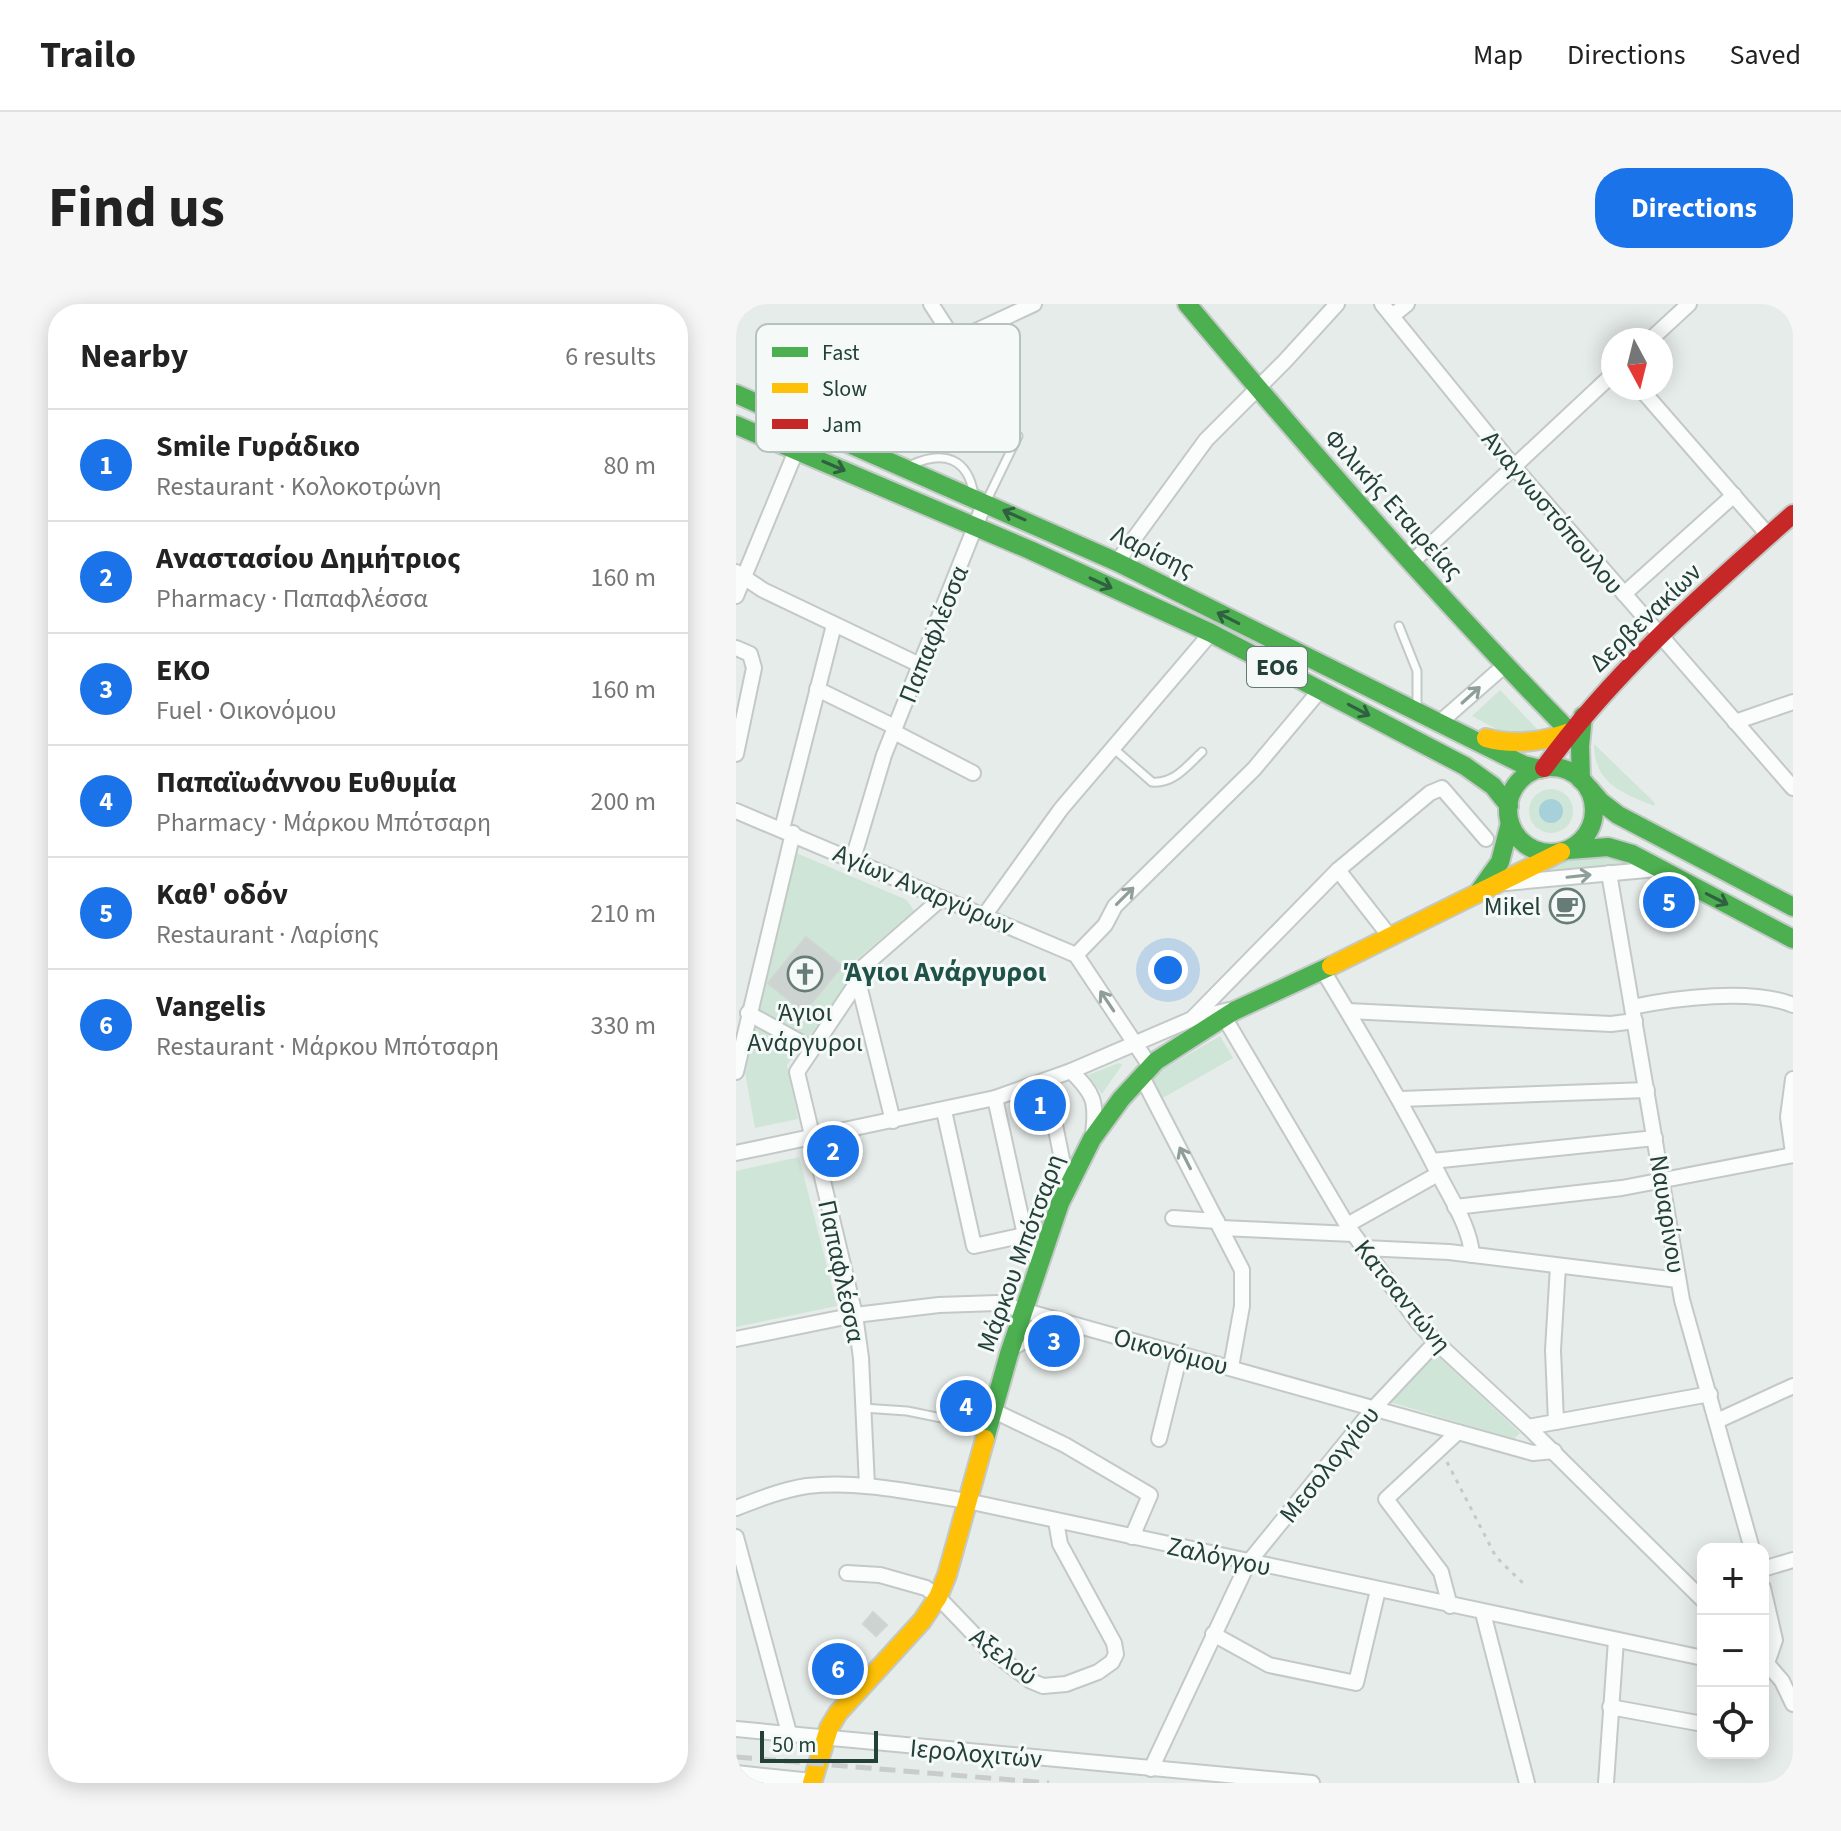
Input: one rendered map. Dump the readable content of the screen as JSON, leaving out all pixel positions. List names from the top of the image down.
{
  "streets": {
    "main road": [
      "Φιλικής Εταιρείας",
      "Λαρίσης",
      "Δερβενακίων",
      "ΕΟ6",
      "Μάρκου Μπότσαρη"
    ],
    "street": [
      "Αναγνωστόπουλου",
      "Παπαφλέσσα",
      "Αγίων Αναργύρων",
      "Ναυαρίνου",
      "Κατσαντώνη",
      "Οικονόμου",
      "Μεσολογγίου",
      "Ζαλόγγου",
      "Αξελού",
      "Ιερολοχιτών"
    ]
  },
  "crossings": [
    ["Φιλικής Εταιρείας", "Δερβενακίων"],
    ["Αναγνωστόπουλου", "Δερβενακίων"],
    ["Λαρίσης", "Δερβενακίων"],
    ["Λαρίσης", "Παπαφλέσσα"],
    ["Λαρίσης", "ΕΟ6"],
    ["Λαρίσης", "Μάρκου Μπότσαρη"],
    ["Δερβενακίων", "ΕΟ6"],
    ["Δερβενακίων", "Μάρκου Μπότσαρη"],
    ["Παπαφλέσσα", "Αγίων Αναργύρων"],
    ["Παπαφλέσσα", "Μάρκου Μπότσαρη"],
    ["Παπαφλέσσα", "Οικονόμου"],
    ["Παπαφλέσσα", "Ζαλόγγου"],
    ["ΕΟ6", "Μάρκου Μπότσαρη"],
    ["Μάρκου Μπότσαρη", "Κατσαντώνη"],
    ["Μάρκου Μπότσαρη", "Οικονόμου"],
    ["Μάρκου Μπότσαρη", "Ζαλόγγου"],
    ["Μάρκου Μπότσαρη", "Αξελού"],
    ["Μάρκου Μπότσαρη", "Ιερολοχιτών"],
    ["Κατσαντώνη", "Οικονόμου"],
    ["Κατσαντώνη", "Μεσολογγίου"],
    ["Οικονόμου", "Μεσολογγίου"],
    ["Μεσολογγίου", "Ζαλόγγου"],
    ["Μεσολογγίου", "Ιερολοχιτών"],
    ["Ζαλόγγου", "Αξελού"]
  ],
  "districts": ["Άγιοι Ανάργυροι"],
  "places": {
    "cafe": ["Mikel"],
    "church": ["Άγιοι Ανάργυροι"]
  },
  "legend": ["Fast", "Slow", "Jam"],
  "scale_bar": "50 m",
  "north": "bottom",
  "page": {
    "header": "Trailo",
    "nav": ["Map", "Directions", "Saved"],
    "buttons": "Directions",
    "title": "Find us",
    "heading": ["Nearby", "6 results"],
    "list": [
      {
        "mark": "1",
        "name": "Smile Γυράδικο",
        "note": "Restaurant · Κολοκοτρώνη",
        "value": "80 m"
      },
      {
        "mark": "2",
        "name": "Αναστασίου Δημήτριος",
        "note": "Pharmacy · Παπαφλέσσα",
        "value": "160 m"
      },
      {
        "mark": "3",
        "name": "EKO",
        "note": "Fuel · Οικονόμου",
        "value": "160 m"
      },
      {
        "mark": "4",
        "name": "Παπαϊωάννου Ευθυμία",
        "note": "Pharmacy · Μάρκου Μπότσαρη",
        "value": "200 m"
      },
      {
        "mark": "5",
        "name": "Καθ' οδόν",
        "note": "Restaurant · Λαρίσης",
        "value": "210 m"
      },
      {
        "mark": "6",
        "name": "Vangelis",
        "note": "Restaurant · Μάρκου Μπότσαρη",
        "value": "330 m"
      }
    ],
    "pins": [
      "5",
      "1",
      "2",
      "3",
      "4",
      "6"
    ],
    "map_buttons": ["+", "−"],
    "scale": "50 m"
  }
}
